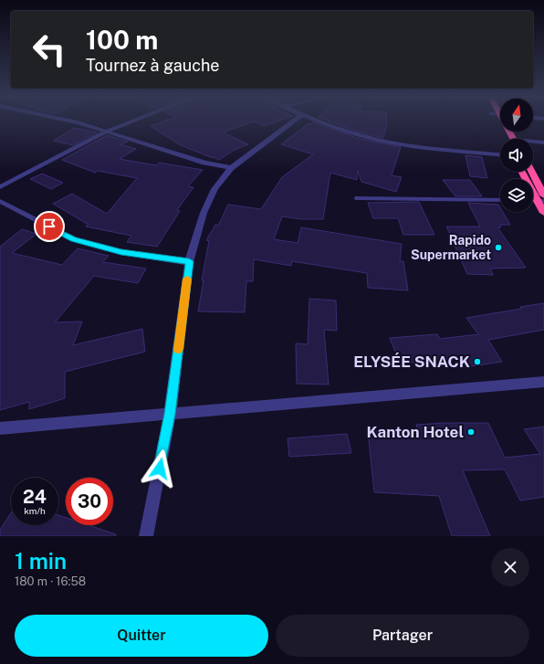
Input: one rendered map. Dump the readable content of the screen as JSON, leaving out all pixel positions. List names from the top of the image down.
{
  "places": ["Rapido Supermarket", "ELYSÉE SNACK", "Kanton Hotel"],
  "north": "top",
  "page": {
    "turn": ["100 m", "Tournez à gauche"],
    "speed": "24 km/h",
    "limit": "30",
    "heading": ["1 min", "180 m · 16:58"],
    "buttons": ["Quitter", "Partager"]
  }
}
